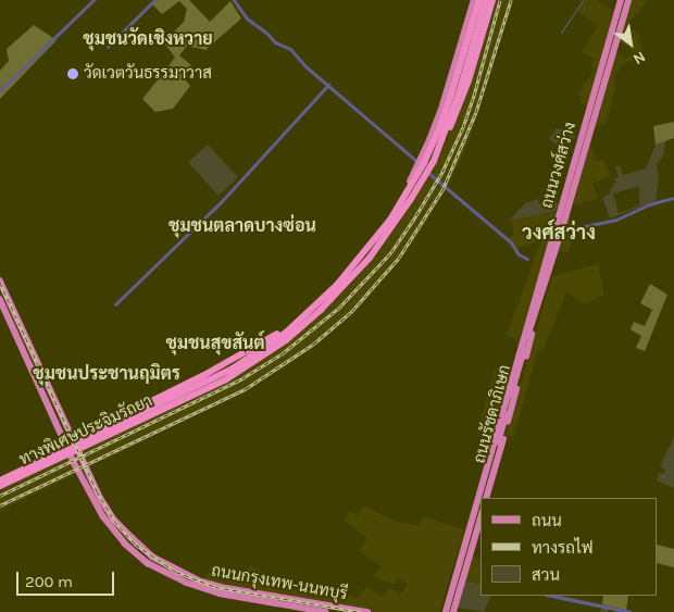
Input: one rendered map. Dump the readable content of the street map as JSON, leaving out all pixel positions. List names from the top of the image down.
{
  "streets": {
    "highway": ["ทางพิเศษประจิมรัถยา"],
    "main road": ["ถนนวงศ์สว่าง", "ถนนรัชดาภิเษก", "ถนนกรุงเทพ-นนทบุรี"]
  },
  "crossings": [
    ["ถนนวงศ์สว่าง", "ถนนรัชดาภิเษก"]
  ],
  "districts": [
    "ชุมชนวัดเชิงหวาย",
    "ชุมชนตลาดบางซ่อน",
    "วงศ์สว่าง",
    "ชุมชนสุขสันต์",
    "ชุมชนประชานฤมิตร"
  ],
  "places": ["วัดเวตวันธรรมาวาส"],
  "legend": ["ถนน", "ทางรถไฟ", "สวน"],
  "scale_bar": "200 m",
  "north": "bottom right"
}
